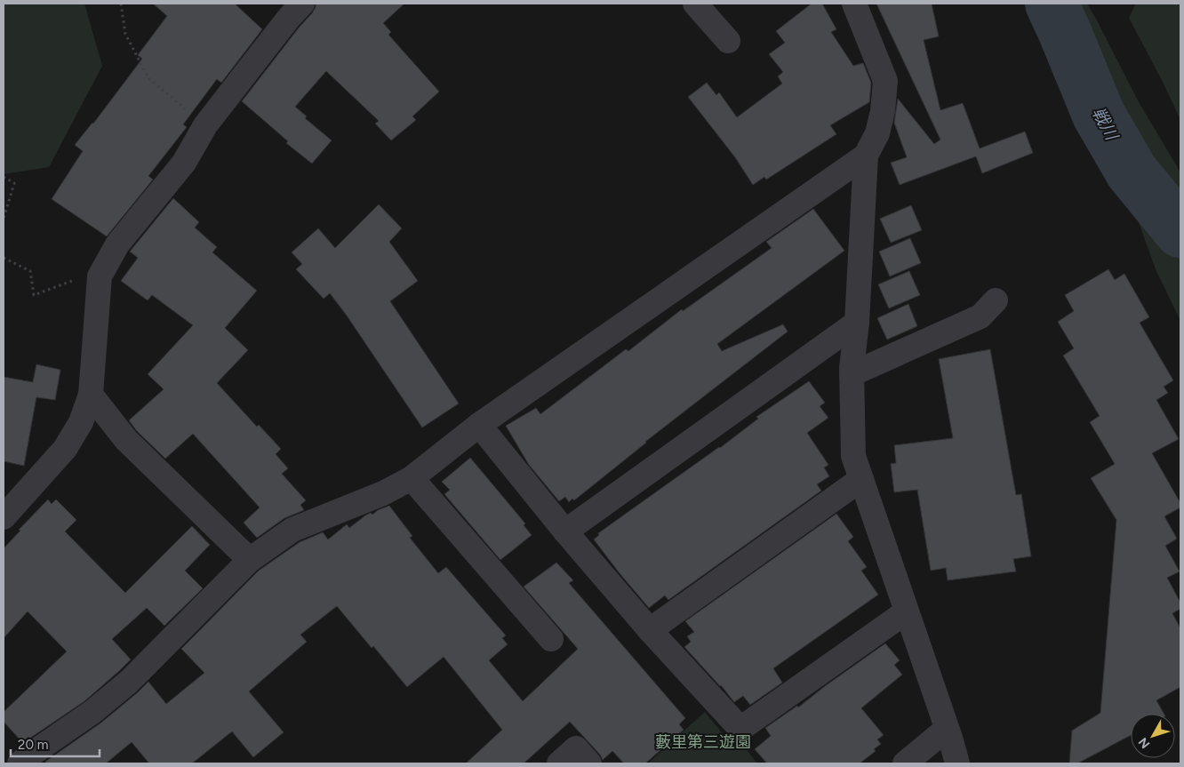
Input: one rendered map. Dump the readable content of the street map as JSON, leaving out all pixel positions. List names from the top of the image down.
{
  "water": ["戦川"],
  "parks": ["藪里第三遊園"],
  "scale_bar": "20 m",
  "north": "bottom left"
}
